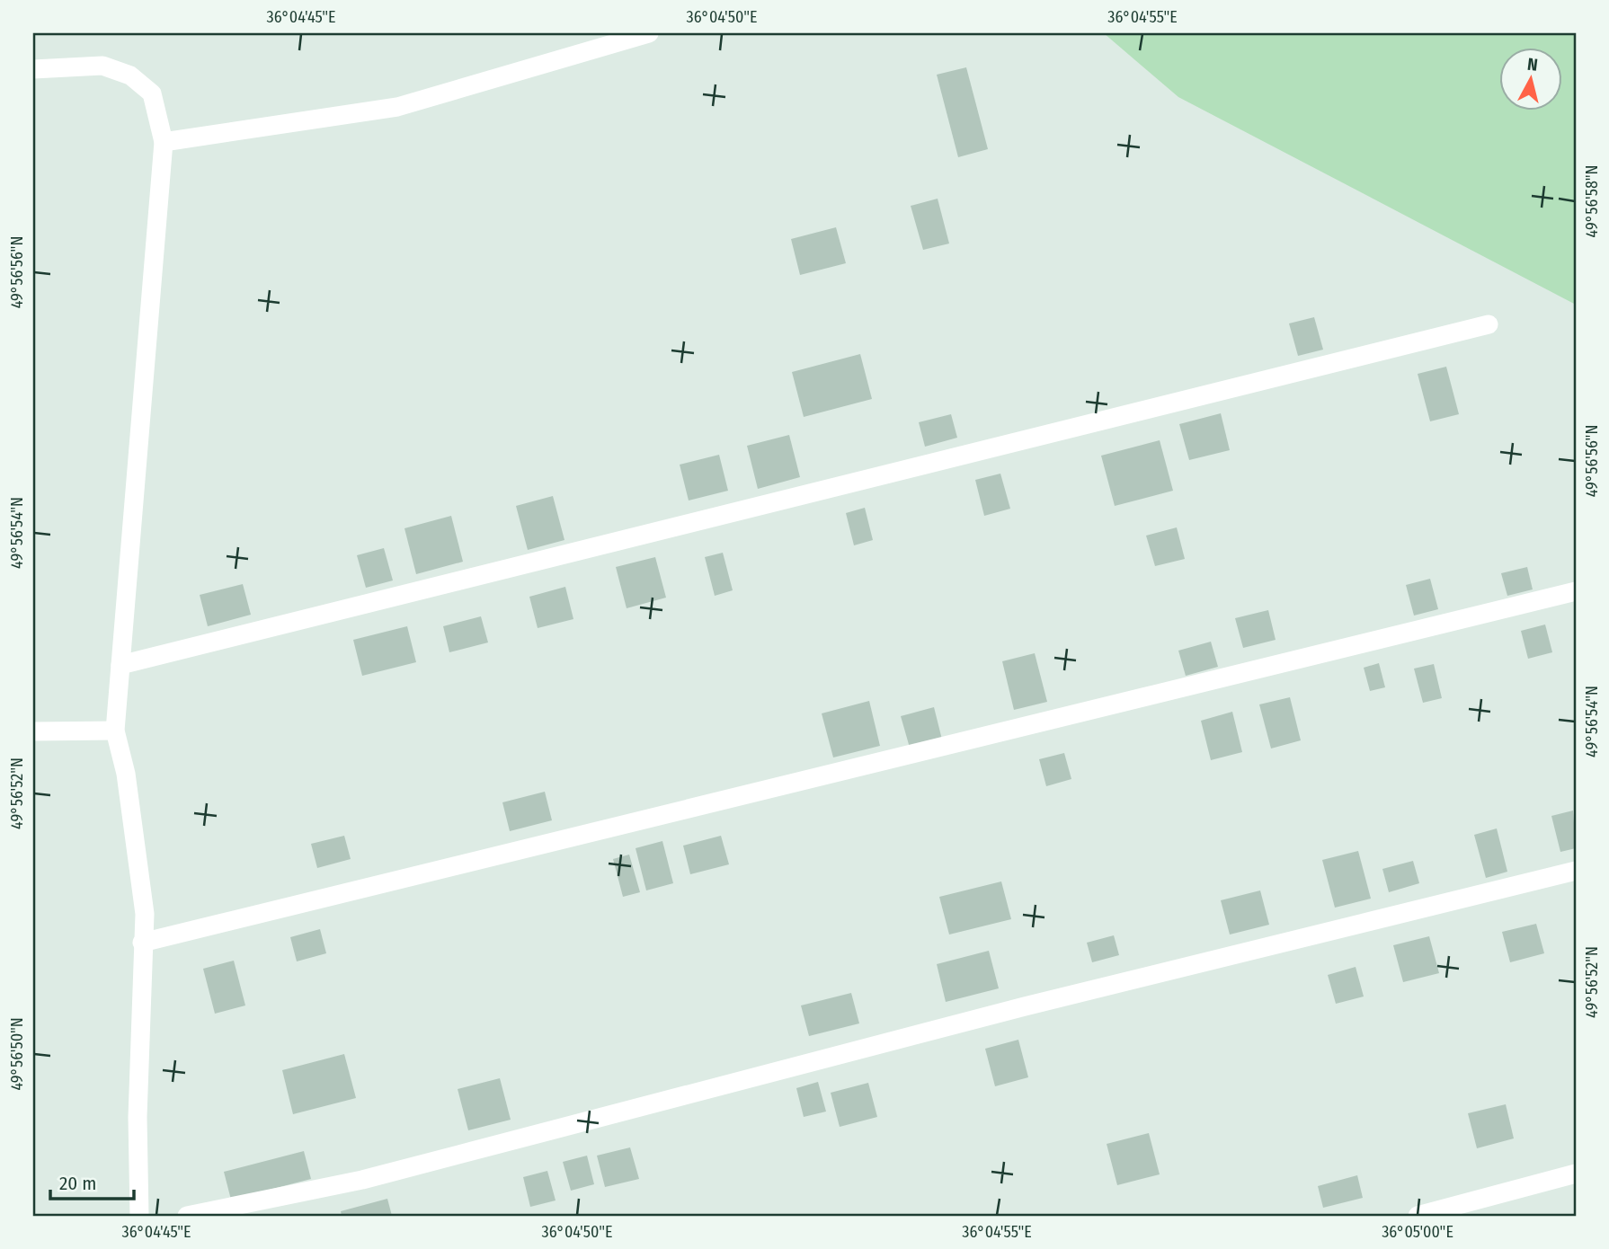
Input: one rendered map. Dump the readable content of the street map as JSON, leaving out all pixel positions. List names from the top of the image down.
{
  "scale_bar": "20 m",
  "north": "top",
  "coordinates": [
    "36°04'45\"E",
    "36°04'50\"E",
    "36°04'55\"E",
    "49°56'58\"N",
    "49°56'56\"N",
    "49°56'54\"N",
    "49°56'52\"N",
    "49°56'50\"N",
    "36°05'00\"E"
  ]
}
